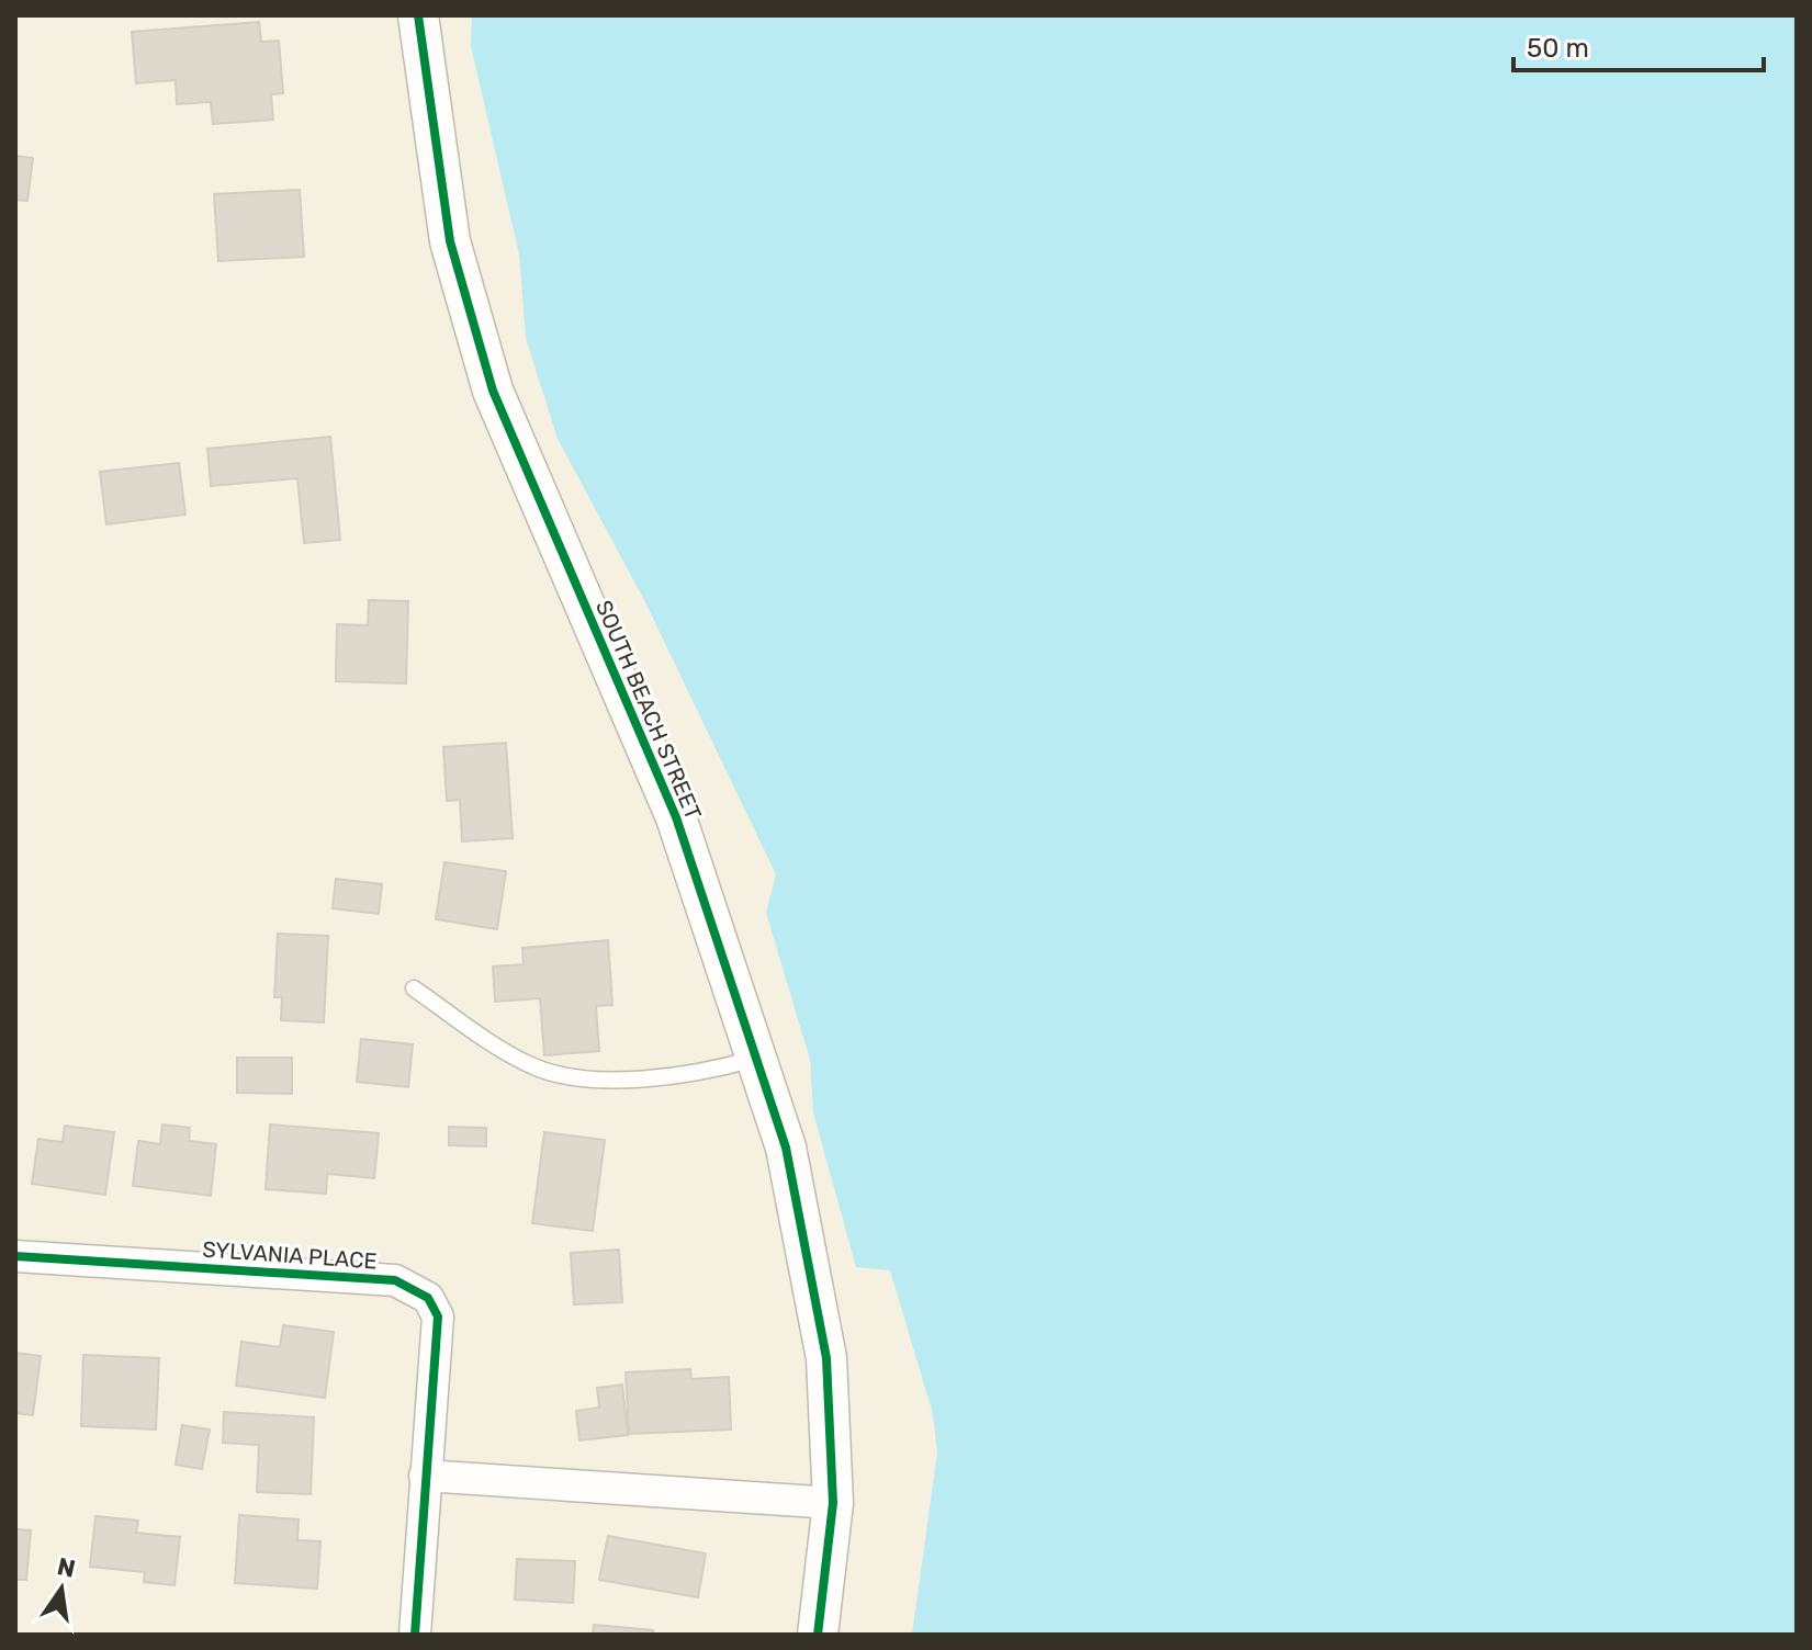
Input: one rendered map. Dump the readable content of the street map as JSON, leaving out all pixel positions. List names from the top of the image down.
{
  "streets": {
    "street": ["SOUTH BEACH STREET", "SYLVANIA PLACE"]
  },
  "scale_bar": "50 m",
  "north": "top"
}
